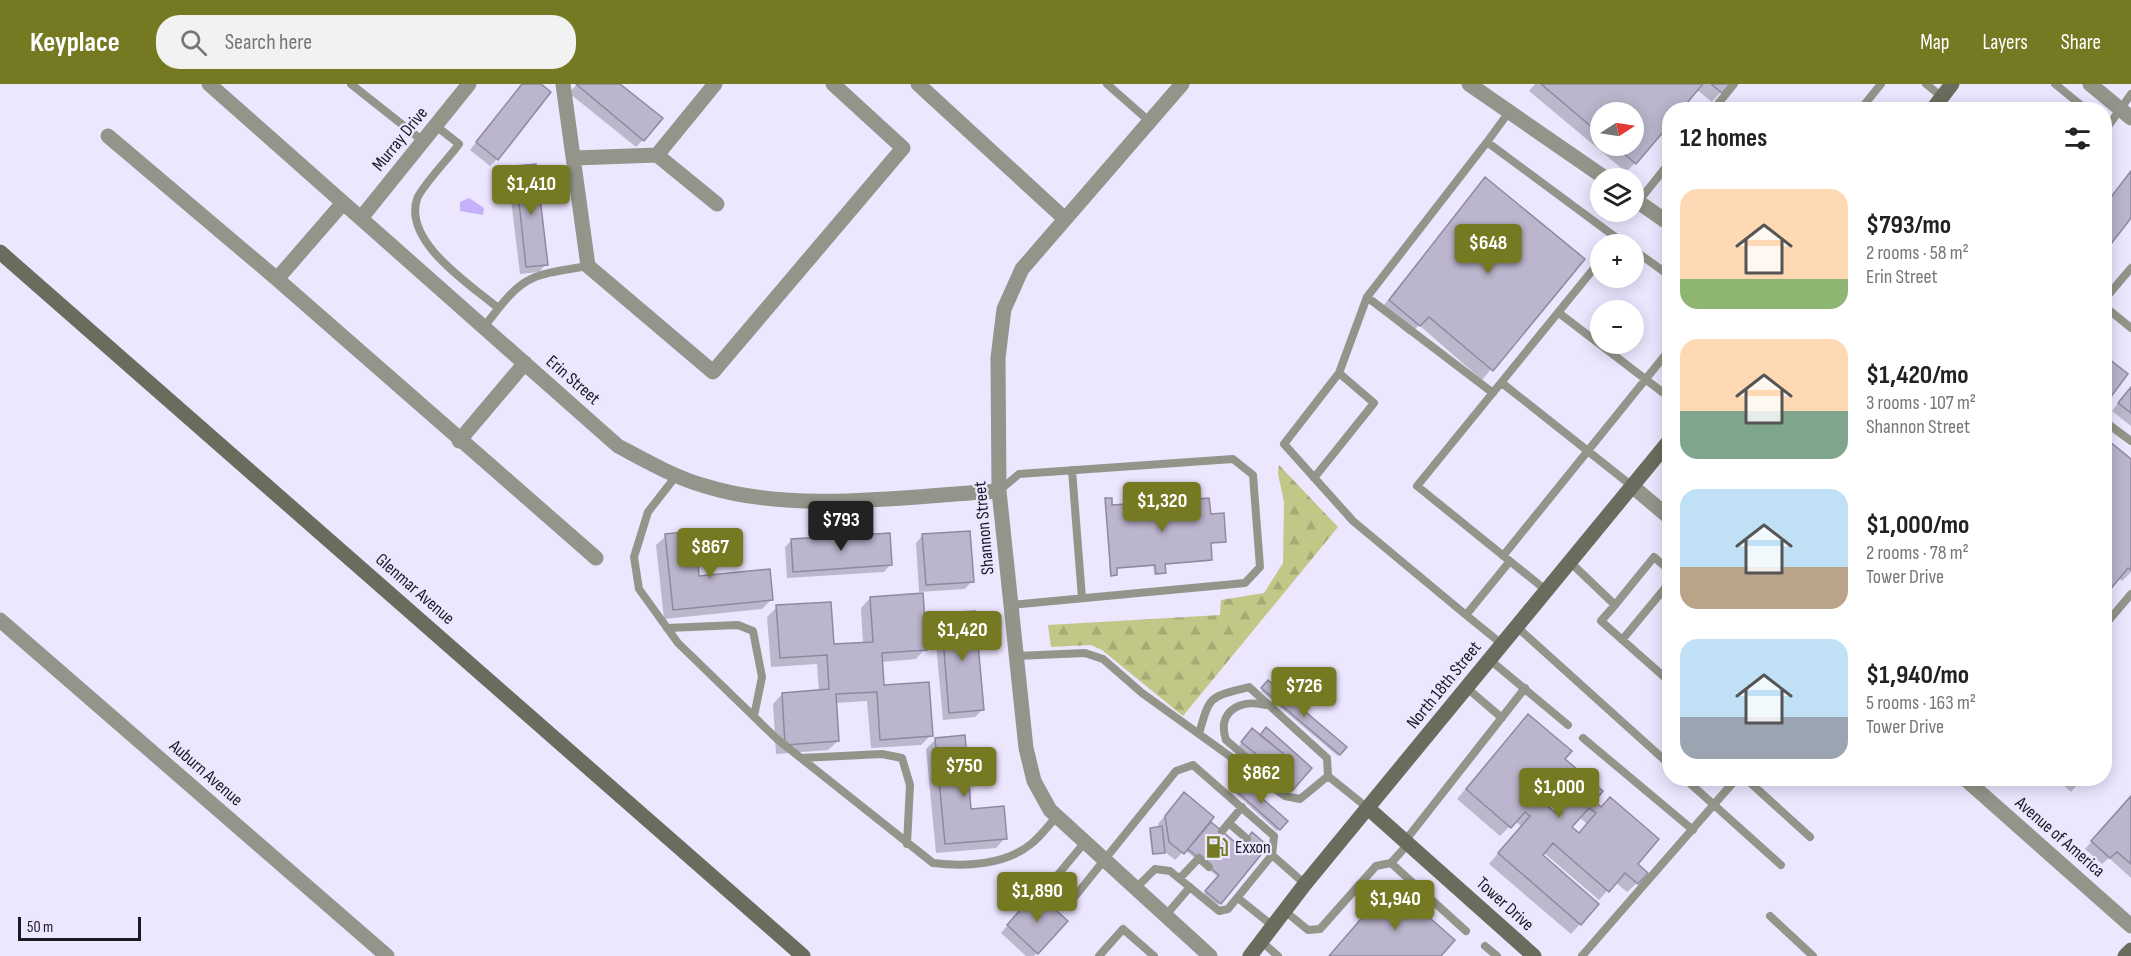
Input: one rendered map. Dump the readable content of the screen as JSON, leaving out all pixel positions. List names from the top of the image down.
{
  "streets": {
    "street": [
      "Murray Drive",
      "Erin Street",
      "Shannon Street",
      "Glenmar Avenue",
      "North 18th Street",
      "Auburn Avenue",
      "Avenue of America",
      "Tower Drive"
    ]
  },
  "crossings": [
    ["Murray Drive", "Erin Street"],
    ["Erin Street", "Shannon Street"],
    ["North 18th Street", "Tower Drive"]
  ],
  "places": {
    "fuel station": ["Exxon"]
  },
  "scale_bar": "50 m",
  "north": "right",
  "page": {
    "header": "Keyplace",
    "search": "Search here",
    "nav": ["Map", "Layers", "Share"],
    "map_buttons": ["+", "−"],
    "heading": "12 homes",
    "price": [
      "$1,410",
      "$648",
      "$1,320",
      "$793",
      "$867",
      "$1,420",
      "$726",
      "$750",
      "$862",
      "$1,000",
      "$1,890",
      "$1,940"
    ],
    "list": [
      {
        "name": "$793/mo",
        "note": "2 rooms · 58 m² · Erin Street"
      },
      {
        "name": "$1,420/mo",
        "note": "3 rooms · 107 m² · Shannon Street"
      },
      {
        "name": "$1,000/mo",
        "note": "2 rooms · 78 m² · Tower Drive"
      },
      {
        "name": "$1,940/mo",
        "note": "5 rooms · 163 m² · Tower Drive"
      }
    ],
    "scale": "50 m"
  }
}
